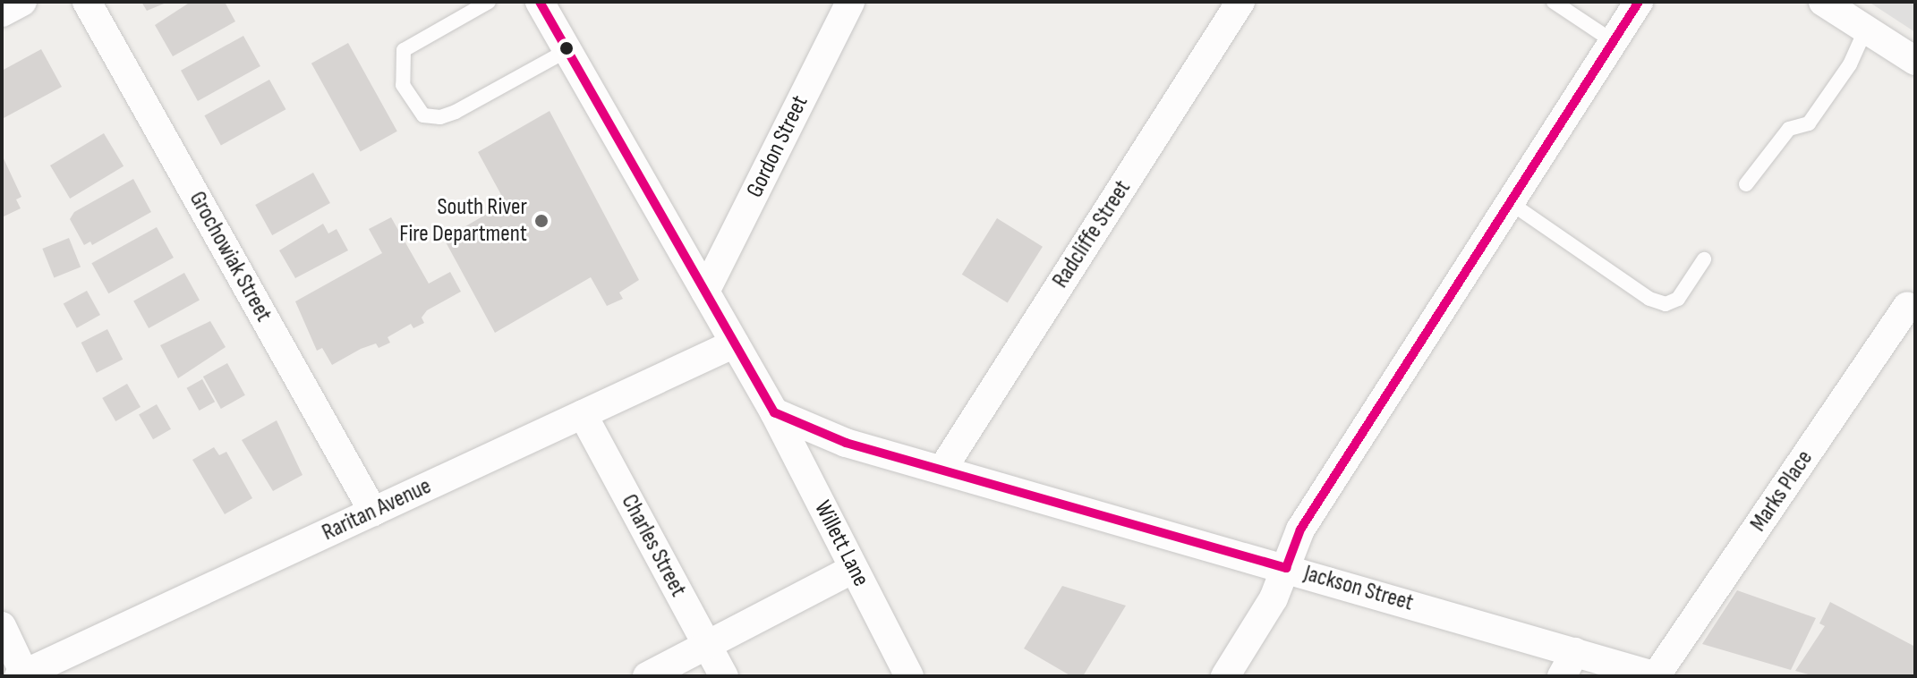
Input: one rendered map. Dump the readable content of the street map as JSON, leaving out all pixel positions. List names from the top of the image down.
{
  "streets": {
    "street": [
      "Gordon Street",
      "Radcliffe Street",
      "Grochowiak Street",
      "Marks Place",
      "Raritan Avenue",
      "Willett Lane",
      "Charles Street",
      "Jackson Street"
    ]
  },
  "crossings": [
    ["Radcliffe Street", "Jackson Street"],
    ["Grochowiak Street", "Raritan Avenue"],
    ["Marks Place", "Jackson Street"],
    ["Raritan Avenue", "Charles Street"],
    ["Willett Lane", "Jackson Street"]
  ],
  "places": ["South River Fire Department"]
}
